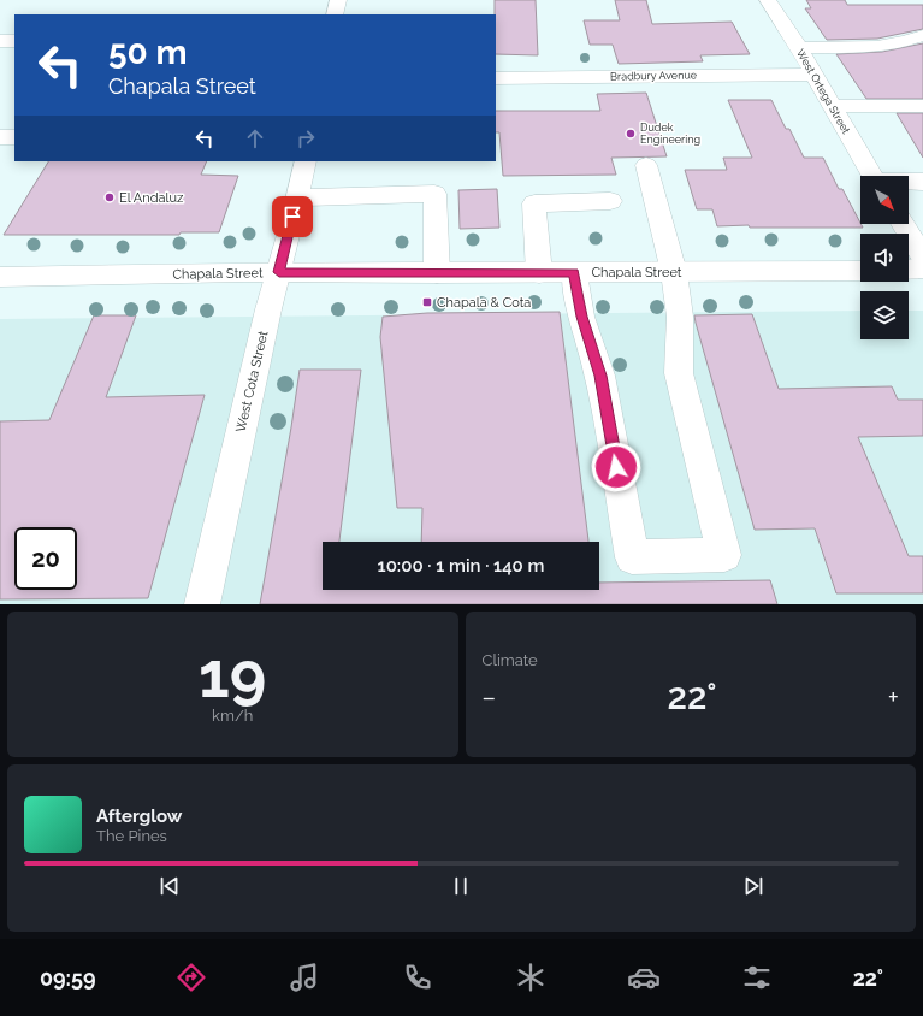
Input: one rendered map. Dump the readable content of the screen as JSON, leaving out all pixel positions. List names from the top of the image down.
{
  "streets": {
    "street": [
      "Bradbury Avenue",
      "West Ortega Street",
      "Chapala Street",
      "West Cota Street"
    ]
  },
  "crossings": [
    ["Bradbury Avenue", "West Ortega Street"],
    ["Chapala Street", "West Cota Street"]
  ],
  "places": {
    "other": ["Dudek Engineering", "El Andaluz"],
    "transit": ["Chapala & Cota"]
  },
  "north": "bottom right",
  "page": {
    "turn": ["50 m", "Chapala Street"],
    "limit": "20",
    "trip": "10:00 · 1 min · 140 m",
    "tile": [
      ["19", "km/h"],
      "Climate"
    ],
    "heat": ["−", "22°", "+"],
    "song": ["Afterglow", "The Pines"],
    "tabs": ["09:59", "22°"]
  }
}
